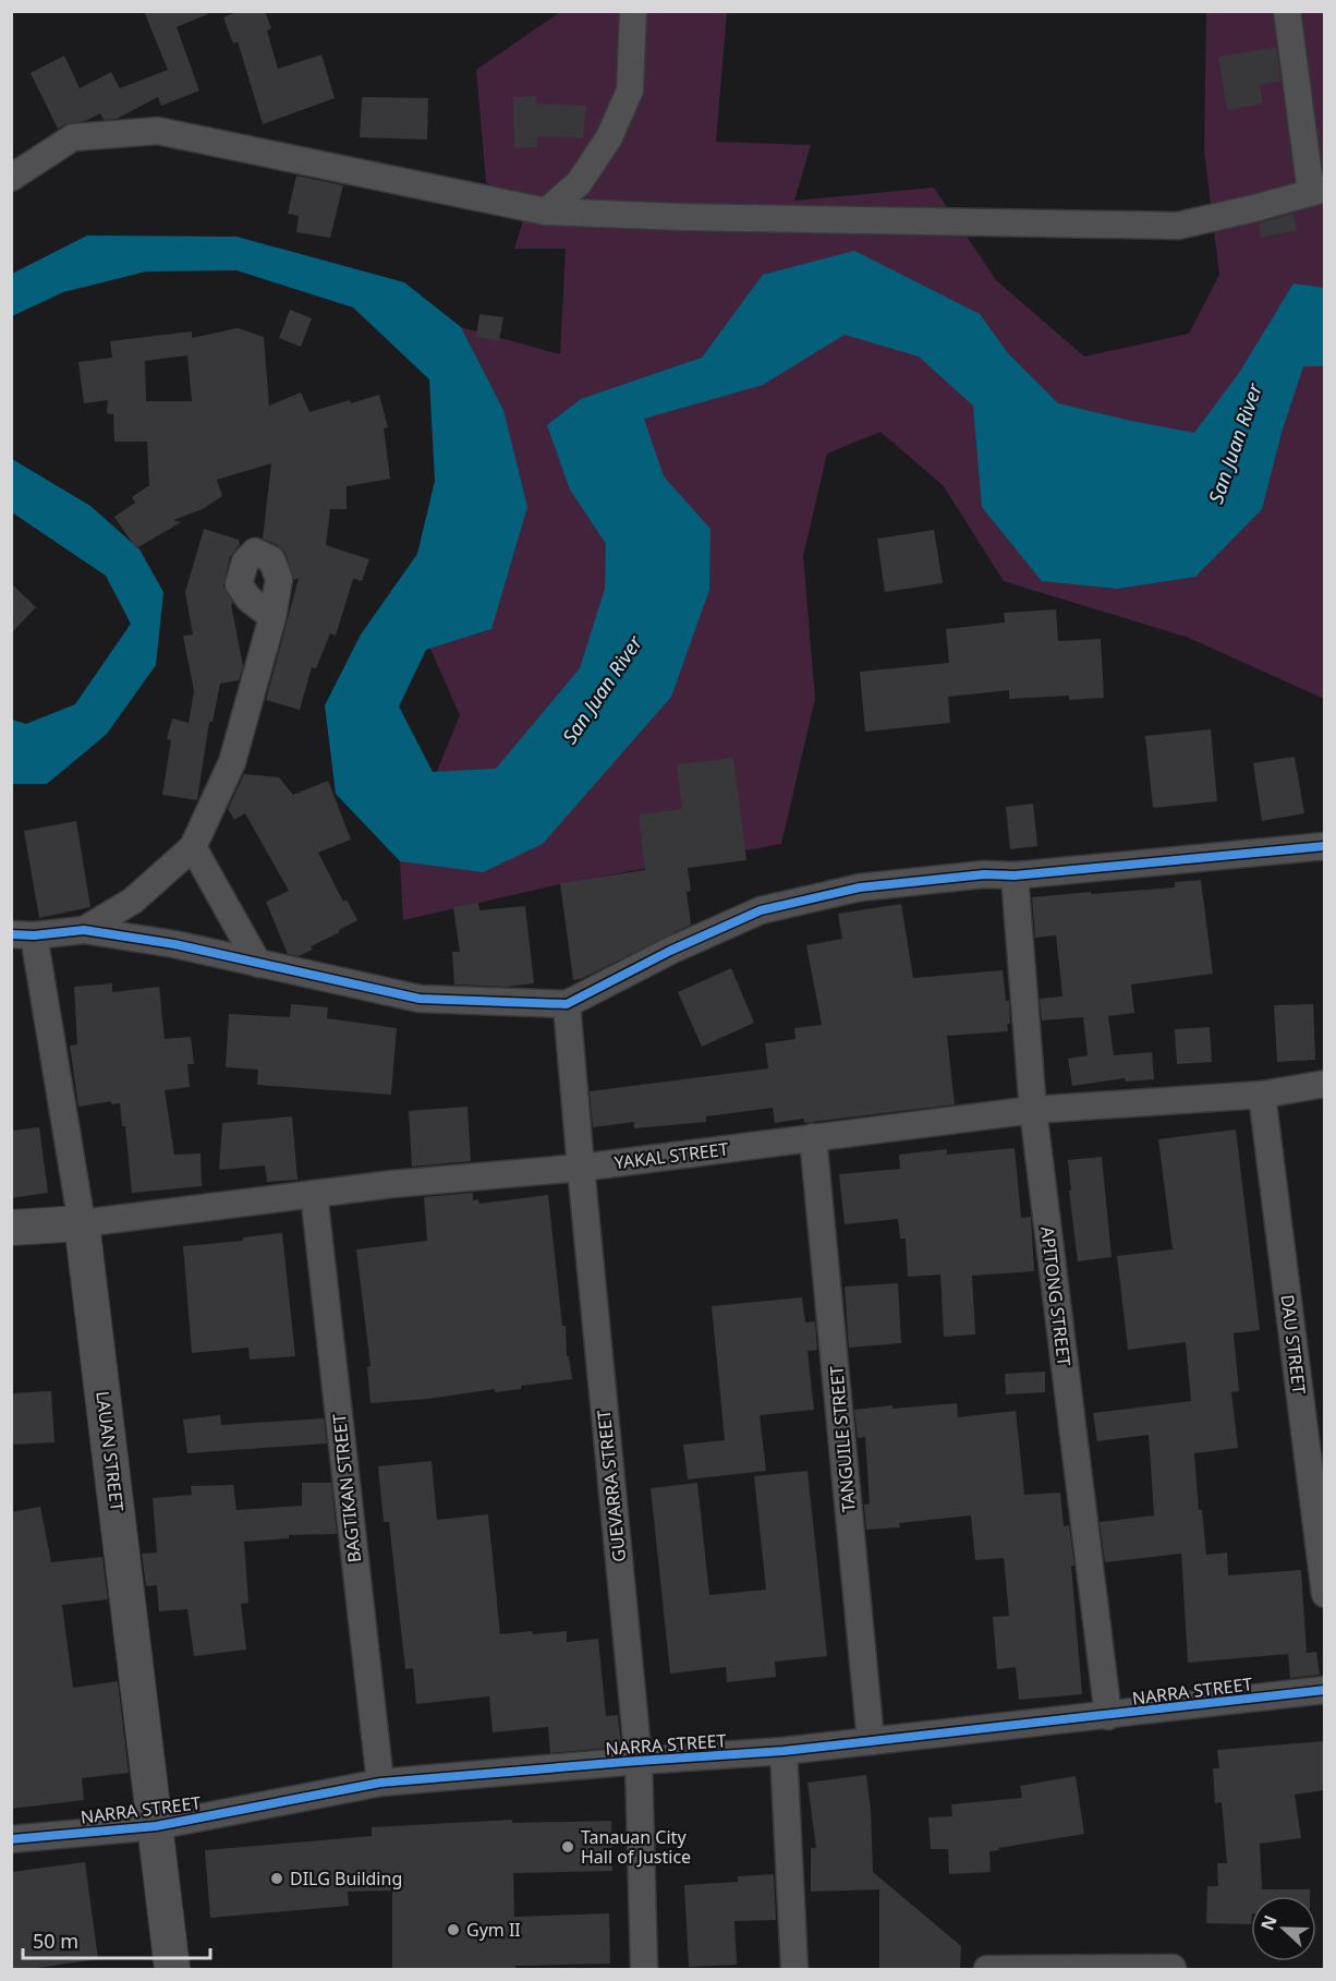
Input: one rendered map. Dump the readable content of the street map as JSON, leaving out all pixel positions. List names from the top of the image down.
{
  "streets": {
    "street": [
      "YAKAL STREET",
      "APITONG STREET",
      "DAU STREET",
      "TANGUILE STREET",
      "LAUAN STREET",
      "GUEVARRA STREET",
      "BAGTIKAN STREET",
      "NARRA STREET"
    ]
  },
  "crossings": [
    ["YAKAL STREET", "APITONG STREET"],
    ["YAKAL STREET", "DAU STREET"],
    ["YAKAL STREET", "TANGUILE STREET"],
    ["YAKAL STREET", "LAUAN STREET"],
    ["YAKAL STREET", "GUEVARRA STREET"],
    ["YAKAL STREET", "BAGTIKAN STREET"],
    ["APITONG STREET", "NARRA STREET"],
    ["TANGUILE STREET", "NARRA STREET"],
    ["LAUAN STREET", "NARRA STREET"],
    ["GUEVARRA STREET", "NARRA STREET"],
    ["BAGTIKAN STREET", "NARRA STREET"]
  ],
  "water": ["San Juan River"],
  "places": ["Tanauan City Hall of Justice", "DILG Building", "Gym II"],
  "scale_bar": "50 m",
  "north": "left"
}
